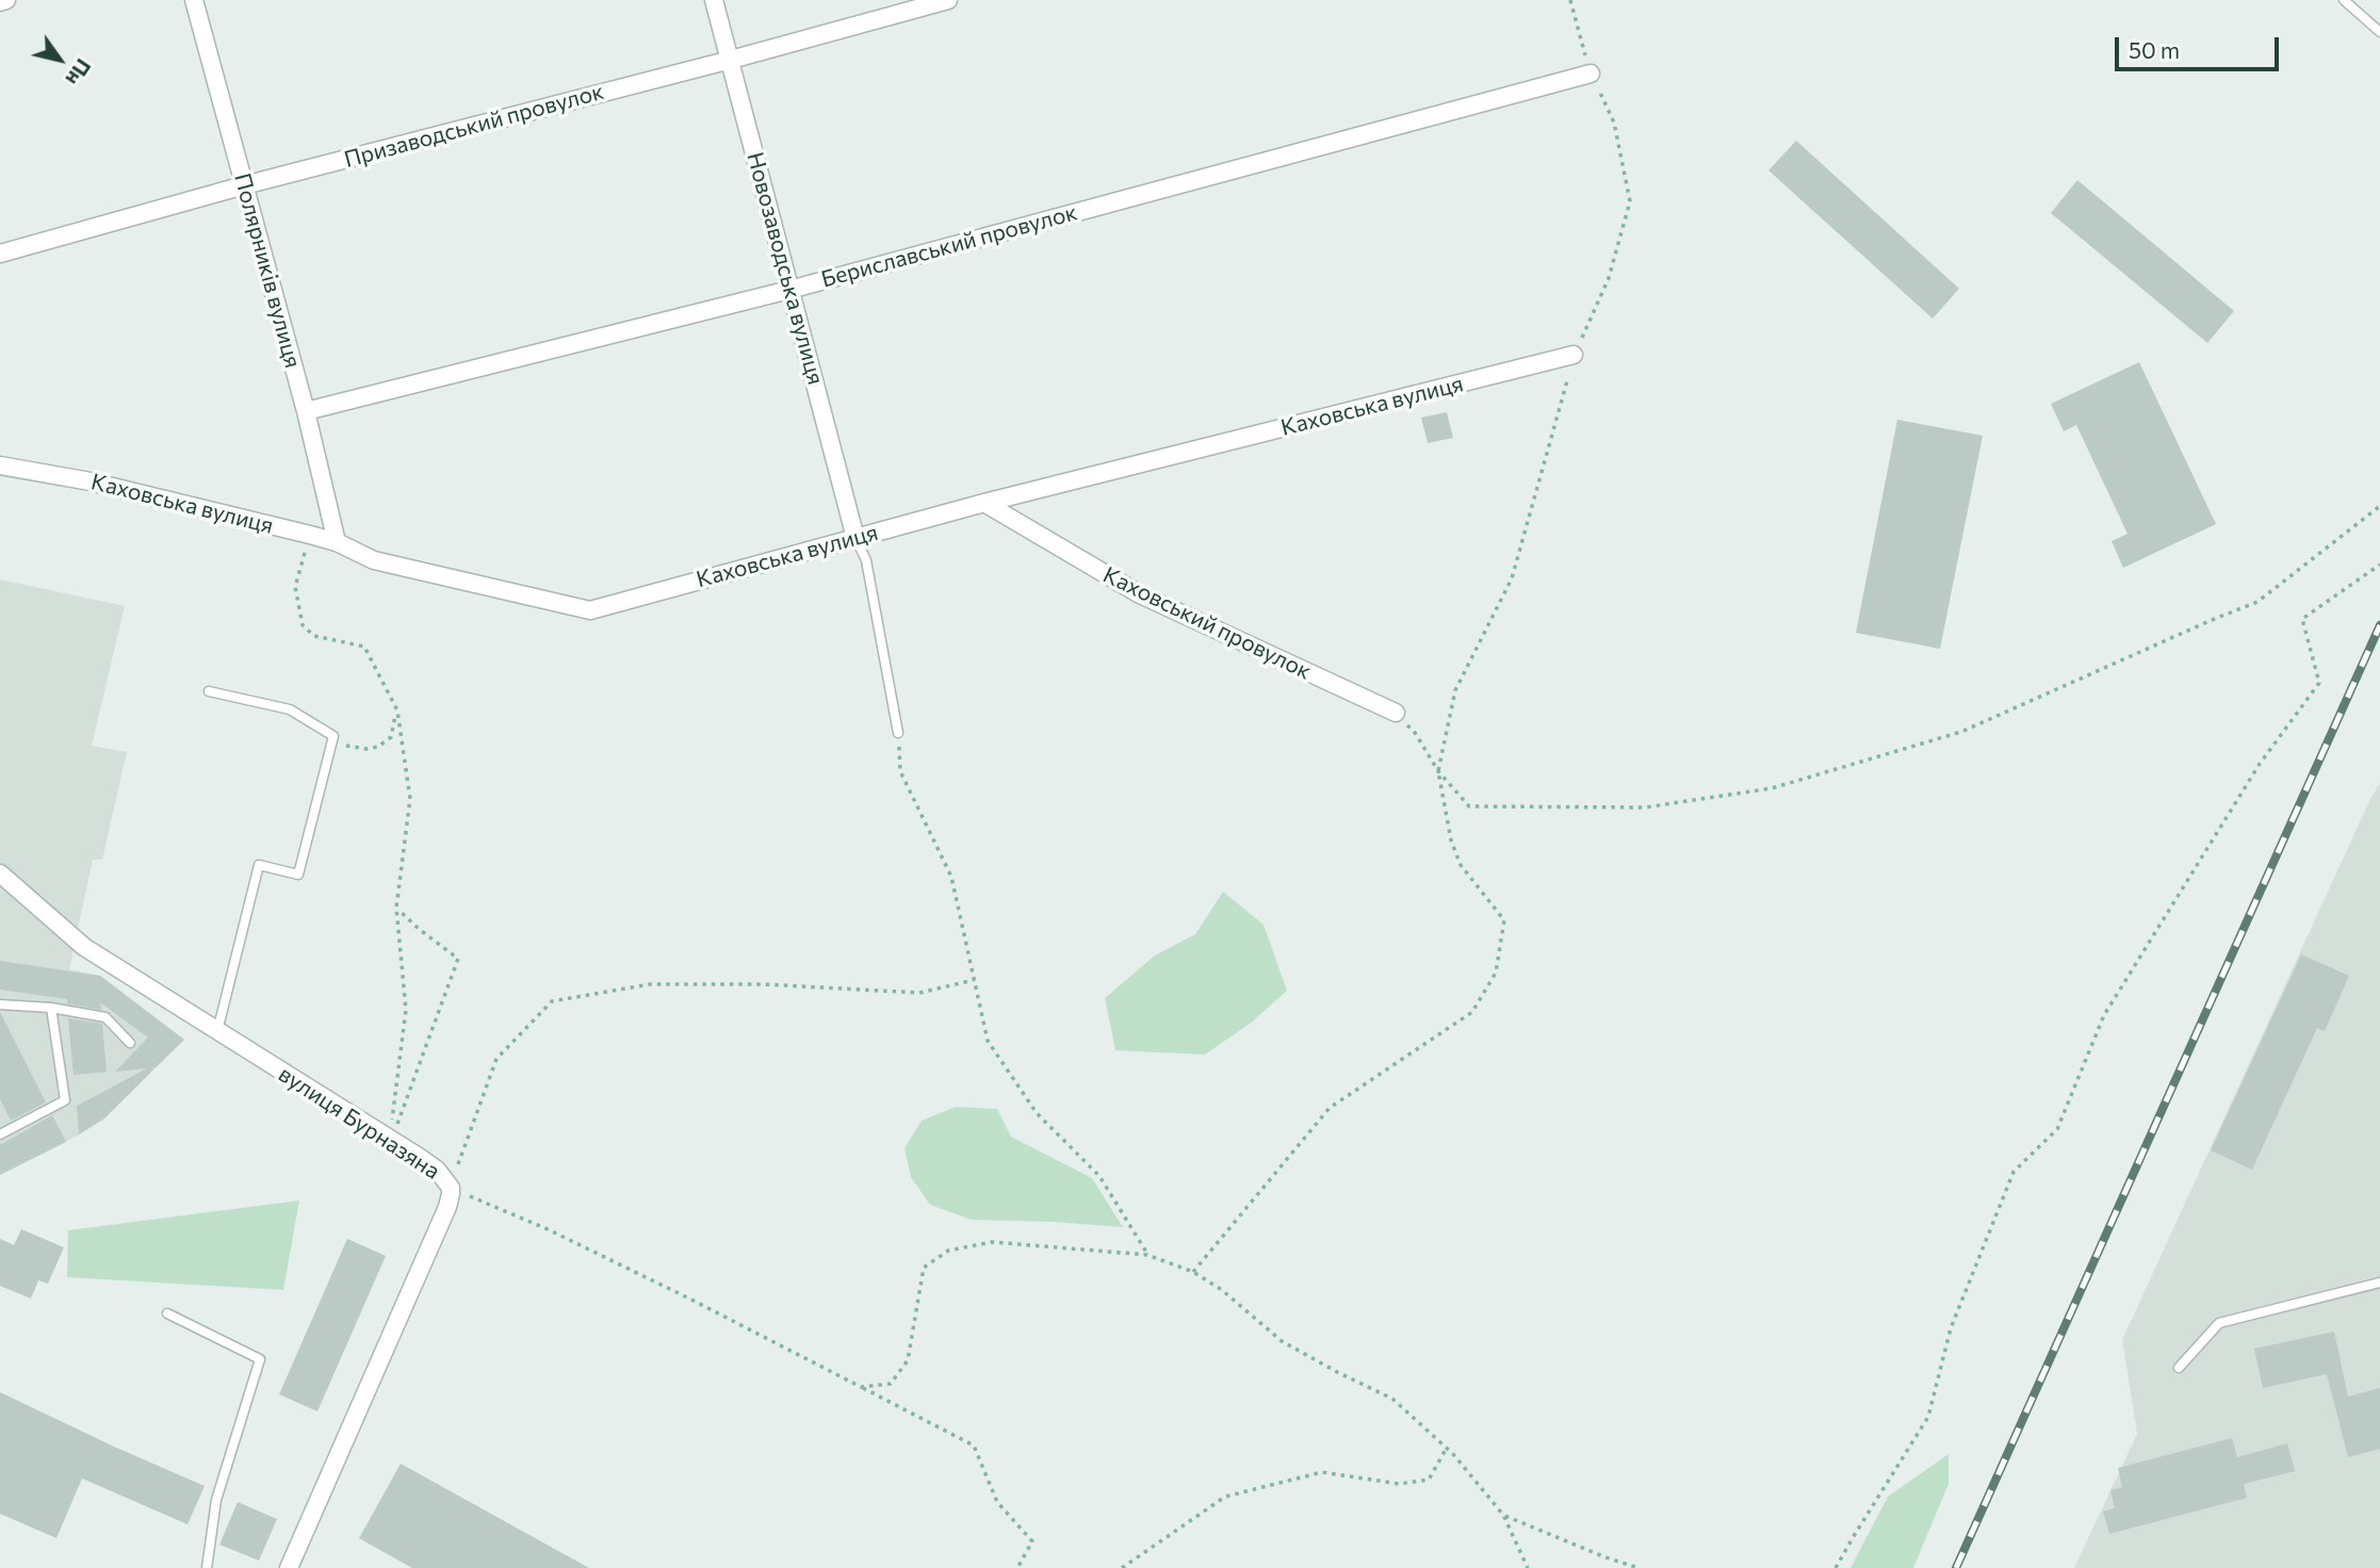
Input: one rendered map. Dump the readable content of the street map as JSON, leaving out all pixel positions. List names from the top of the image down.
{
  "streets": {
    "street": [
      "Призаводський провулок",
      "Бериславський провулок",
      "Новозаводська вулиця",
      "Полярників вулиця",
      "Каховська вулиця",
      "Каховський провулок",
      "вулиця Бурназяна"
    ]
  },
  "crossings": [
    ["Призаводський провулок", "Новозаводська вулиця"],
    ["Призаводський провулок", "Полярників вулиця"],
    ["Бериславський провулок", "Новозаводська вулиця"],
    ["Бериславський провулок", "Полярників вулиця"],
    ["Новозаводська вулиця", "Каховська вулиця"],
    ["Полярників вулиця", "Каховська вулиця"],
    ["Каховська вулиця", "Каховський провулок"]
  ],
  "scale_bar": "50 m",
  "north": "bottom right"
}
